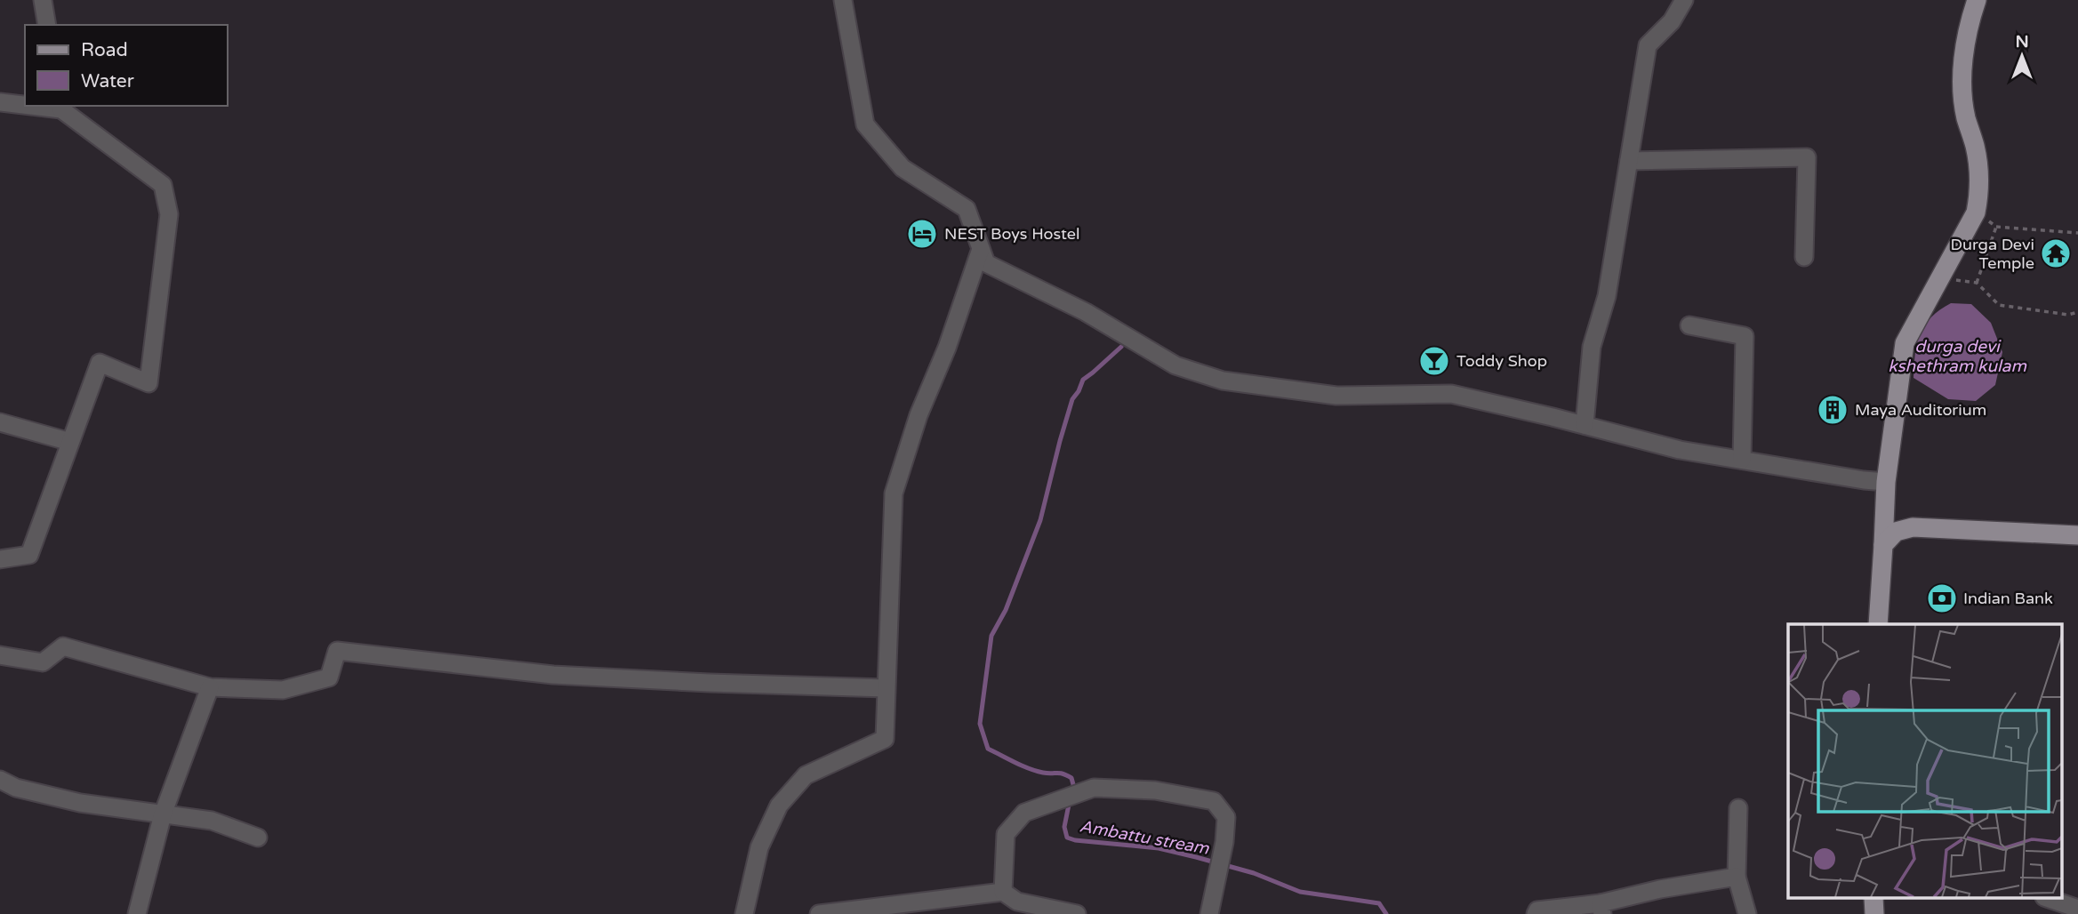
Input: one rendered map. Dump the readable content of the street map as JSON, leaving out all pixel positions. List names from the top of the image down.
{
  "water": ["durga devi kshethram kulam", "Ambattu stream"],
  "places": {
    "hotel": ["NEST Boys Hostel"],
    "temple": ["Durga Devi Temple"],
    "bar": ["Toddy Shop"],
    "building": ["Maya Auditorium"],
    "bank": ["Indian Bank"]
  },
  "legend": ["Road", "Water"],
  "north": "top"
}
